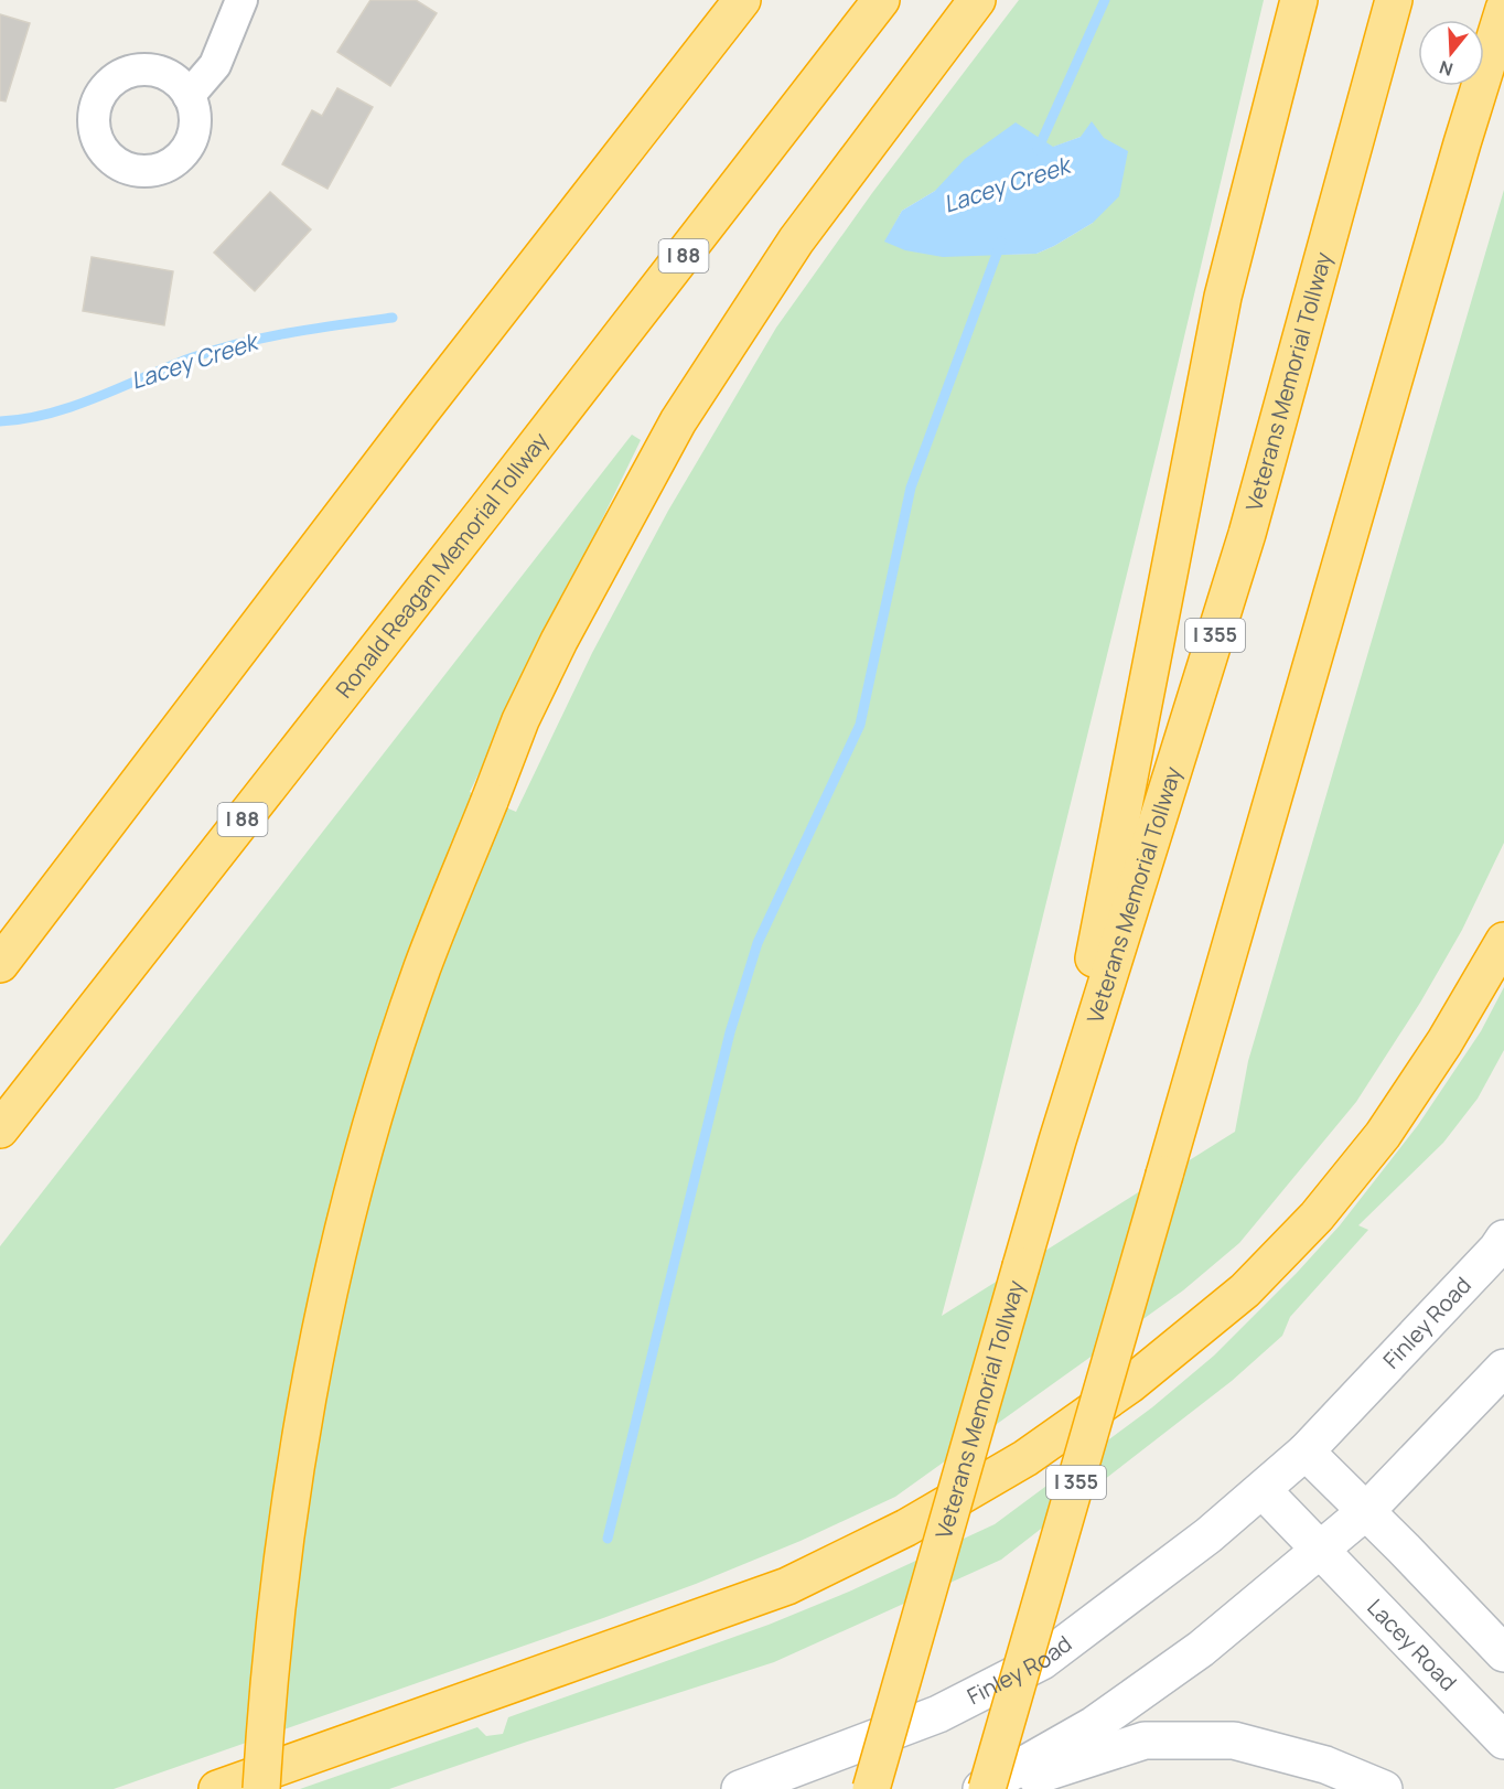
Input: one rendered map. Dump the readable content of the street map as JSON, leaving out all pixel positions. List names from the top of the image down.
{
  "streets": {
    "highway": [
      "I 88",
      "Veterans Memorial Tollway",
      "Ronald Reagan Memorial Tollway",
      "I 355"
    ],
    "main road": ["Finley Road", "Lacey Road"]
  },
  "water": ["Lacey Creek"],
  "north": "bottom"
}
